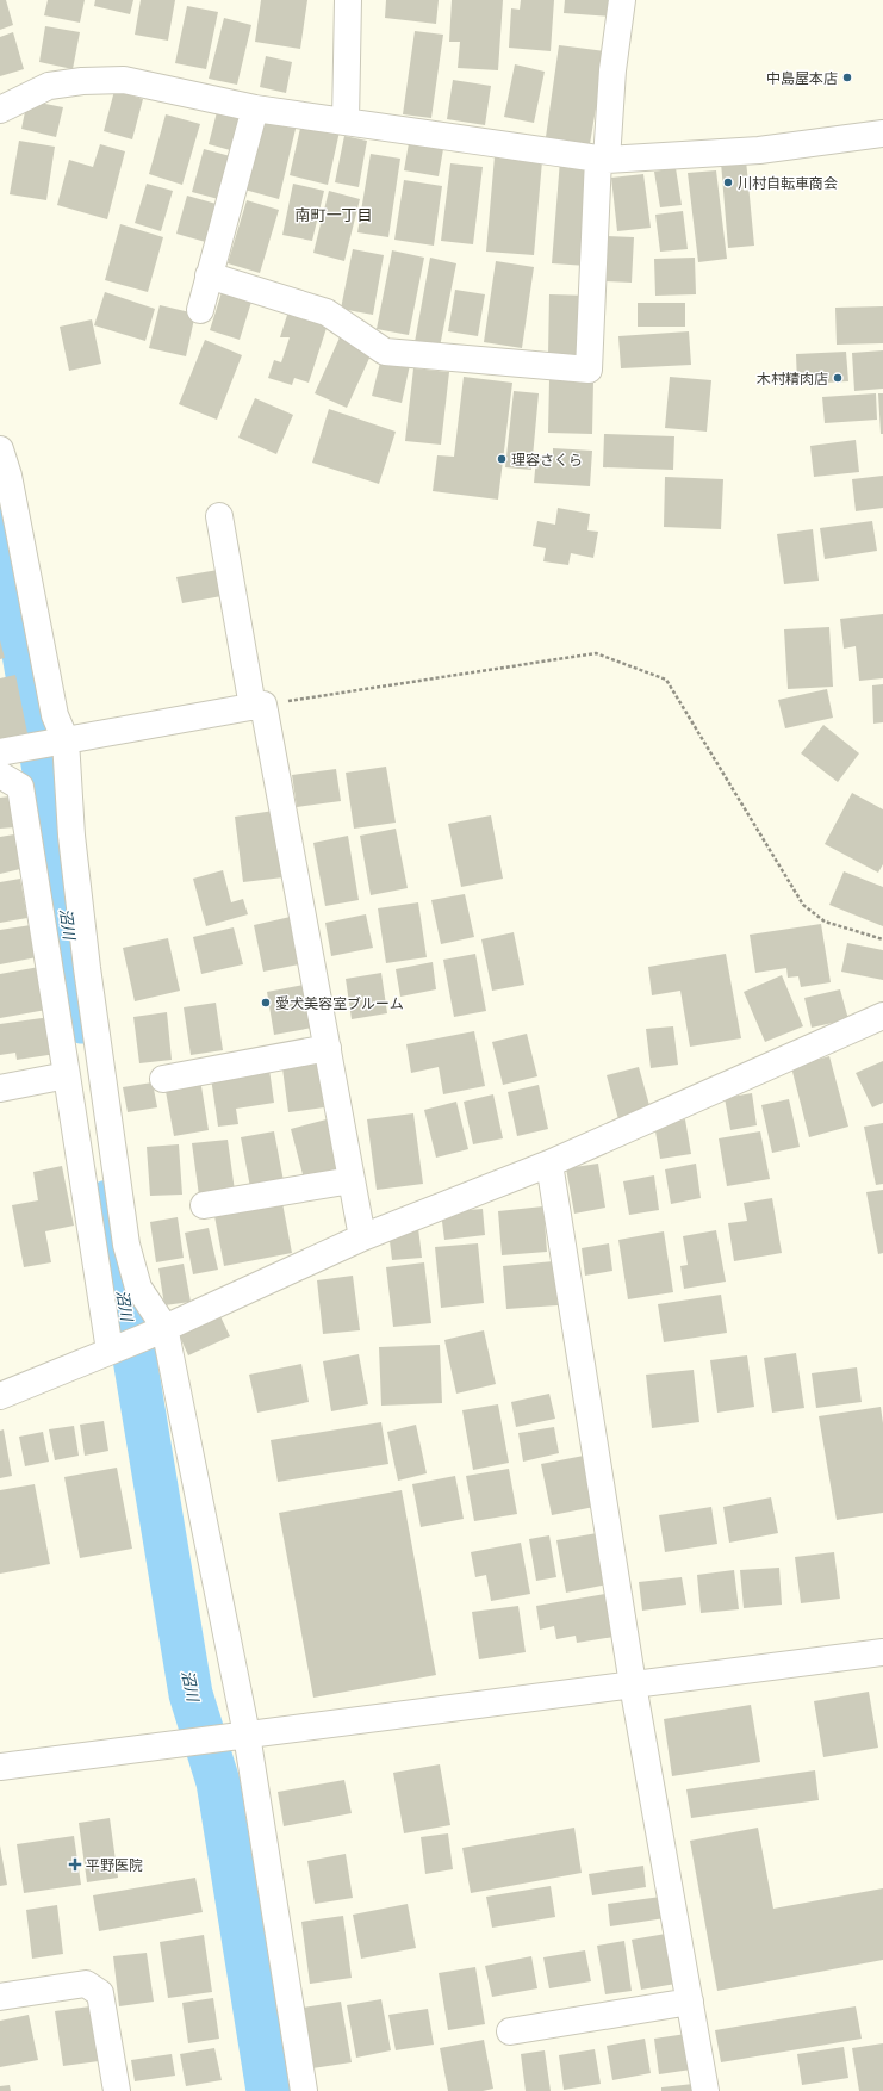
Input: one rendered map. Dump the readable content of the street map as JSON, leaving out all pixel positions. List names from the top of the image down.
{
  "districts": ["南町一丁目"],
  "water": ["沼川"],
  "places": {
    "other": [
      "中島屋本店",
      "川村自転車商会",
      "木村精肉店",
      "理容さくら",
      "愛犬美容室ブルーム"
    ],
    "health": ["平野医院"]
  }
}
